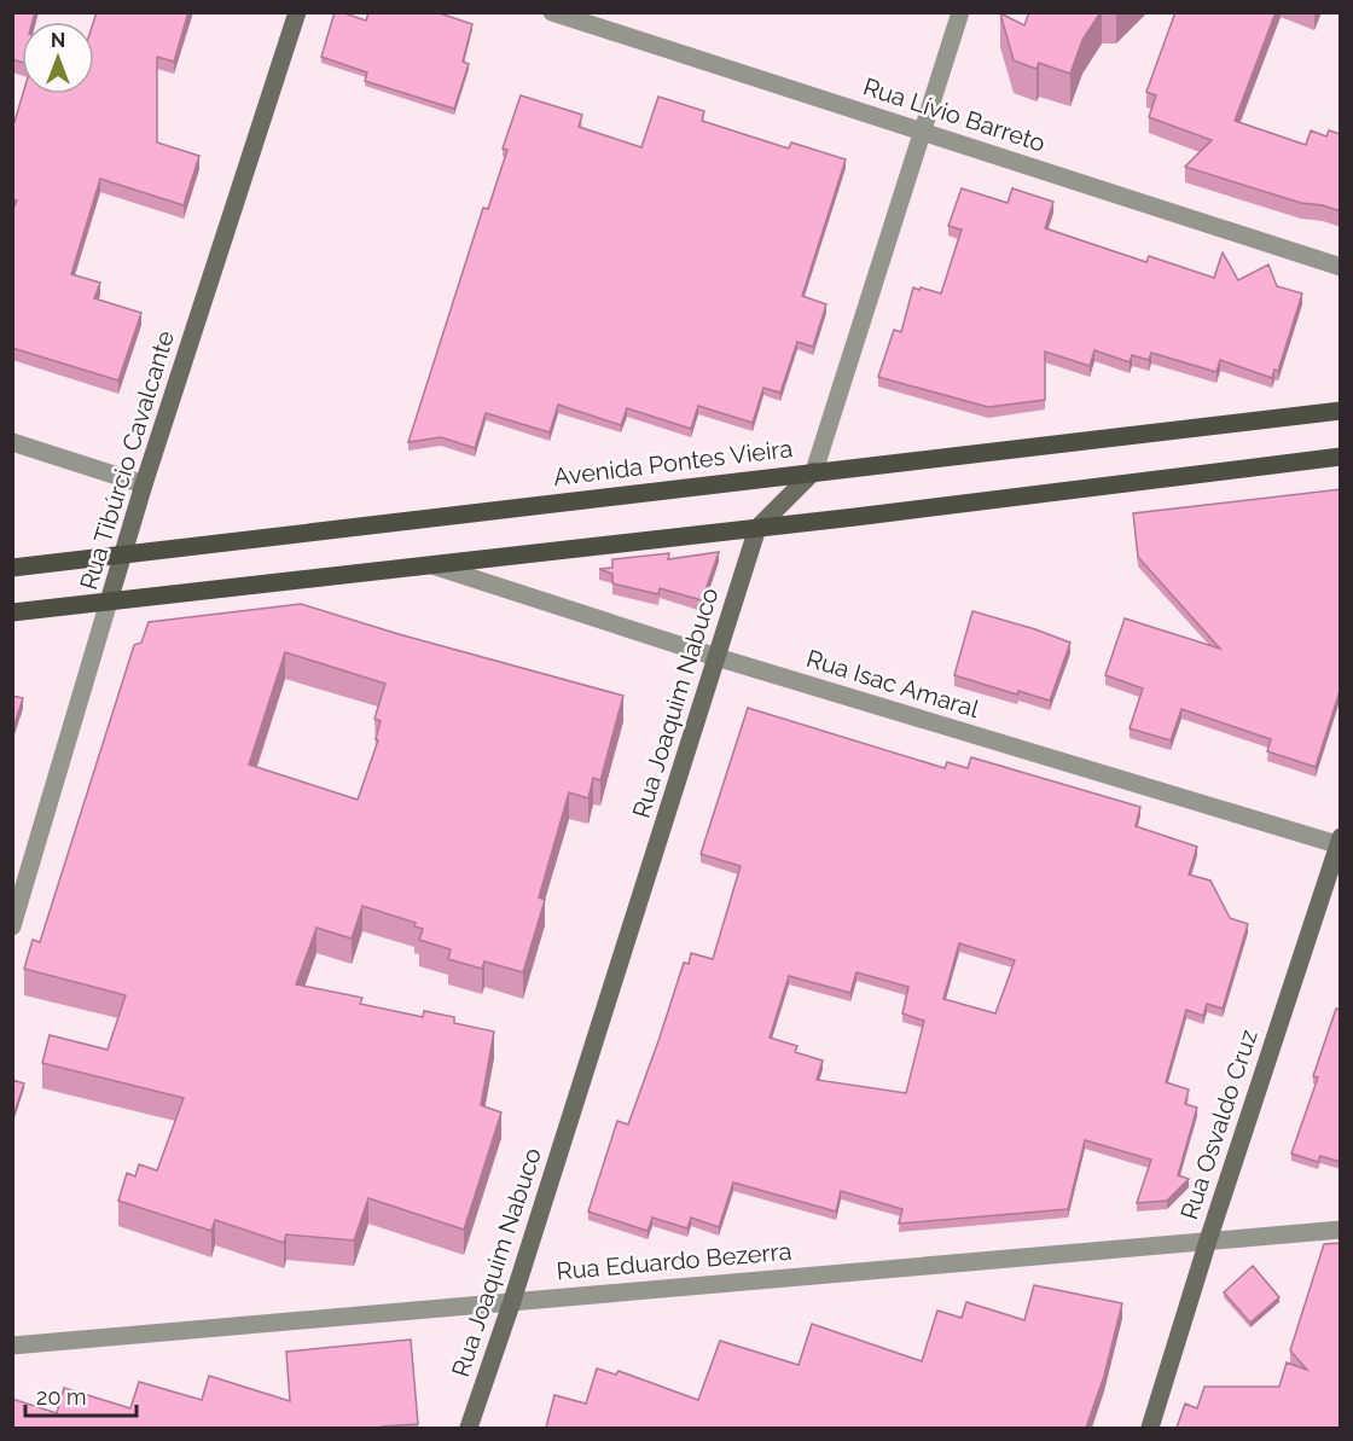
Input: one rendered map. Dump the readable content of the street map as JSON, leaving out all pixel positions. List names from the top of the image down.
{
  "streets": {
    "main road": ["Avenida Pontes Vieira"],
    "street": [
      "Rua Lívio Barreto",
      "Rua Tibúrcio Cavalcante",
      "Rua Isac Amaral",
      "Rua Joaquim Nabuco",
      "Rua Osvaldo Cruz",
      "Rua Eduardo Bezerra"
    ]
  },
  "crossings": [
    ["Rua Lívio Barreto", "Rua Joaquim Nabuco"],
    ["Rua Tibúrcio Cavalcante", "Avenida Pontes Vieira"],
    ["Avenida Pontes Vieira", "Rua Joaquim Nabuco"],
    ["Rua Isac Amaral", "Rua Joaquim Nabuco"],
    ["Rua Isac Amaral", "Rua Osvaldo Cruz"],
    ["Rua Joaquim Nabuco", "Rua Eduardo Bezerra"],
    ["Rua Osvaldo Cruz", "Rua Eduardo Bezerra"]
  ],
  "scale_bar": "20 m",
  "north": "top"
}
